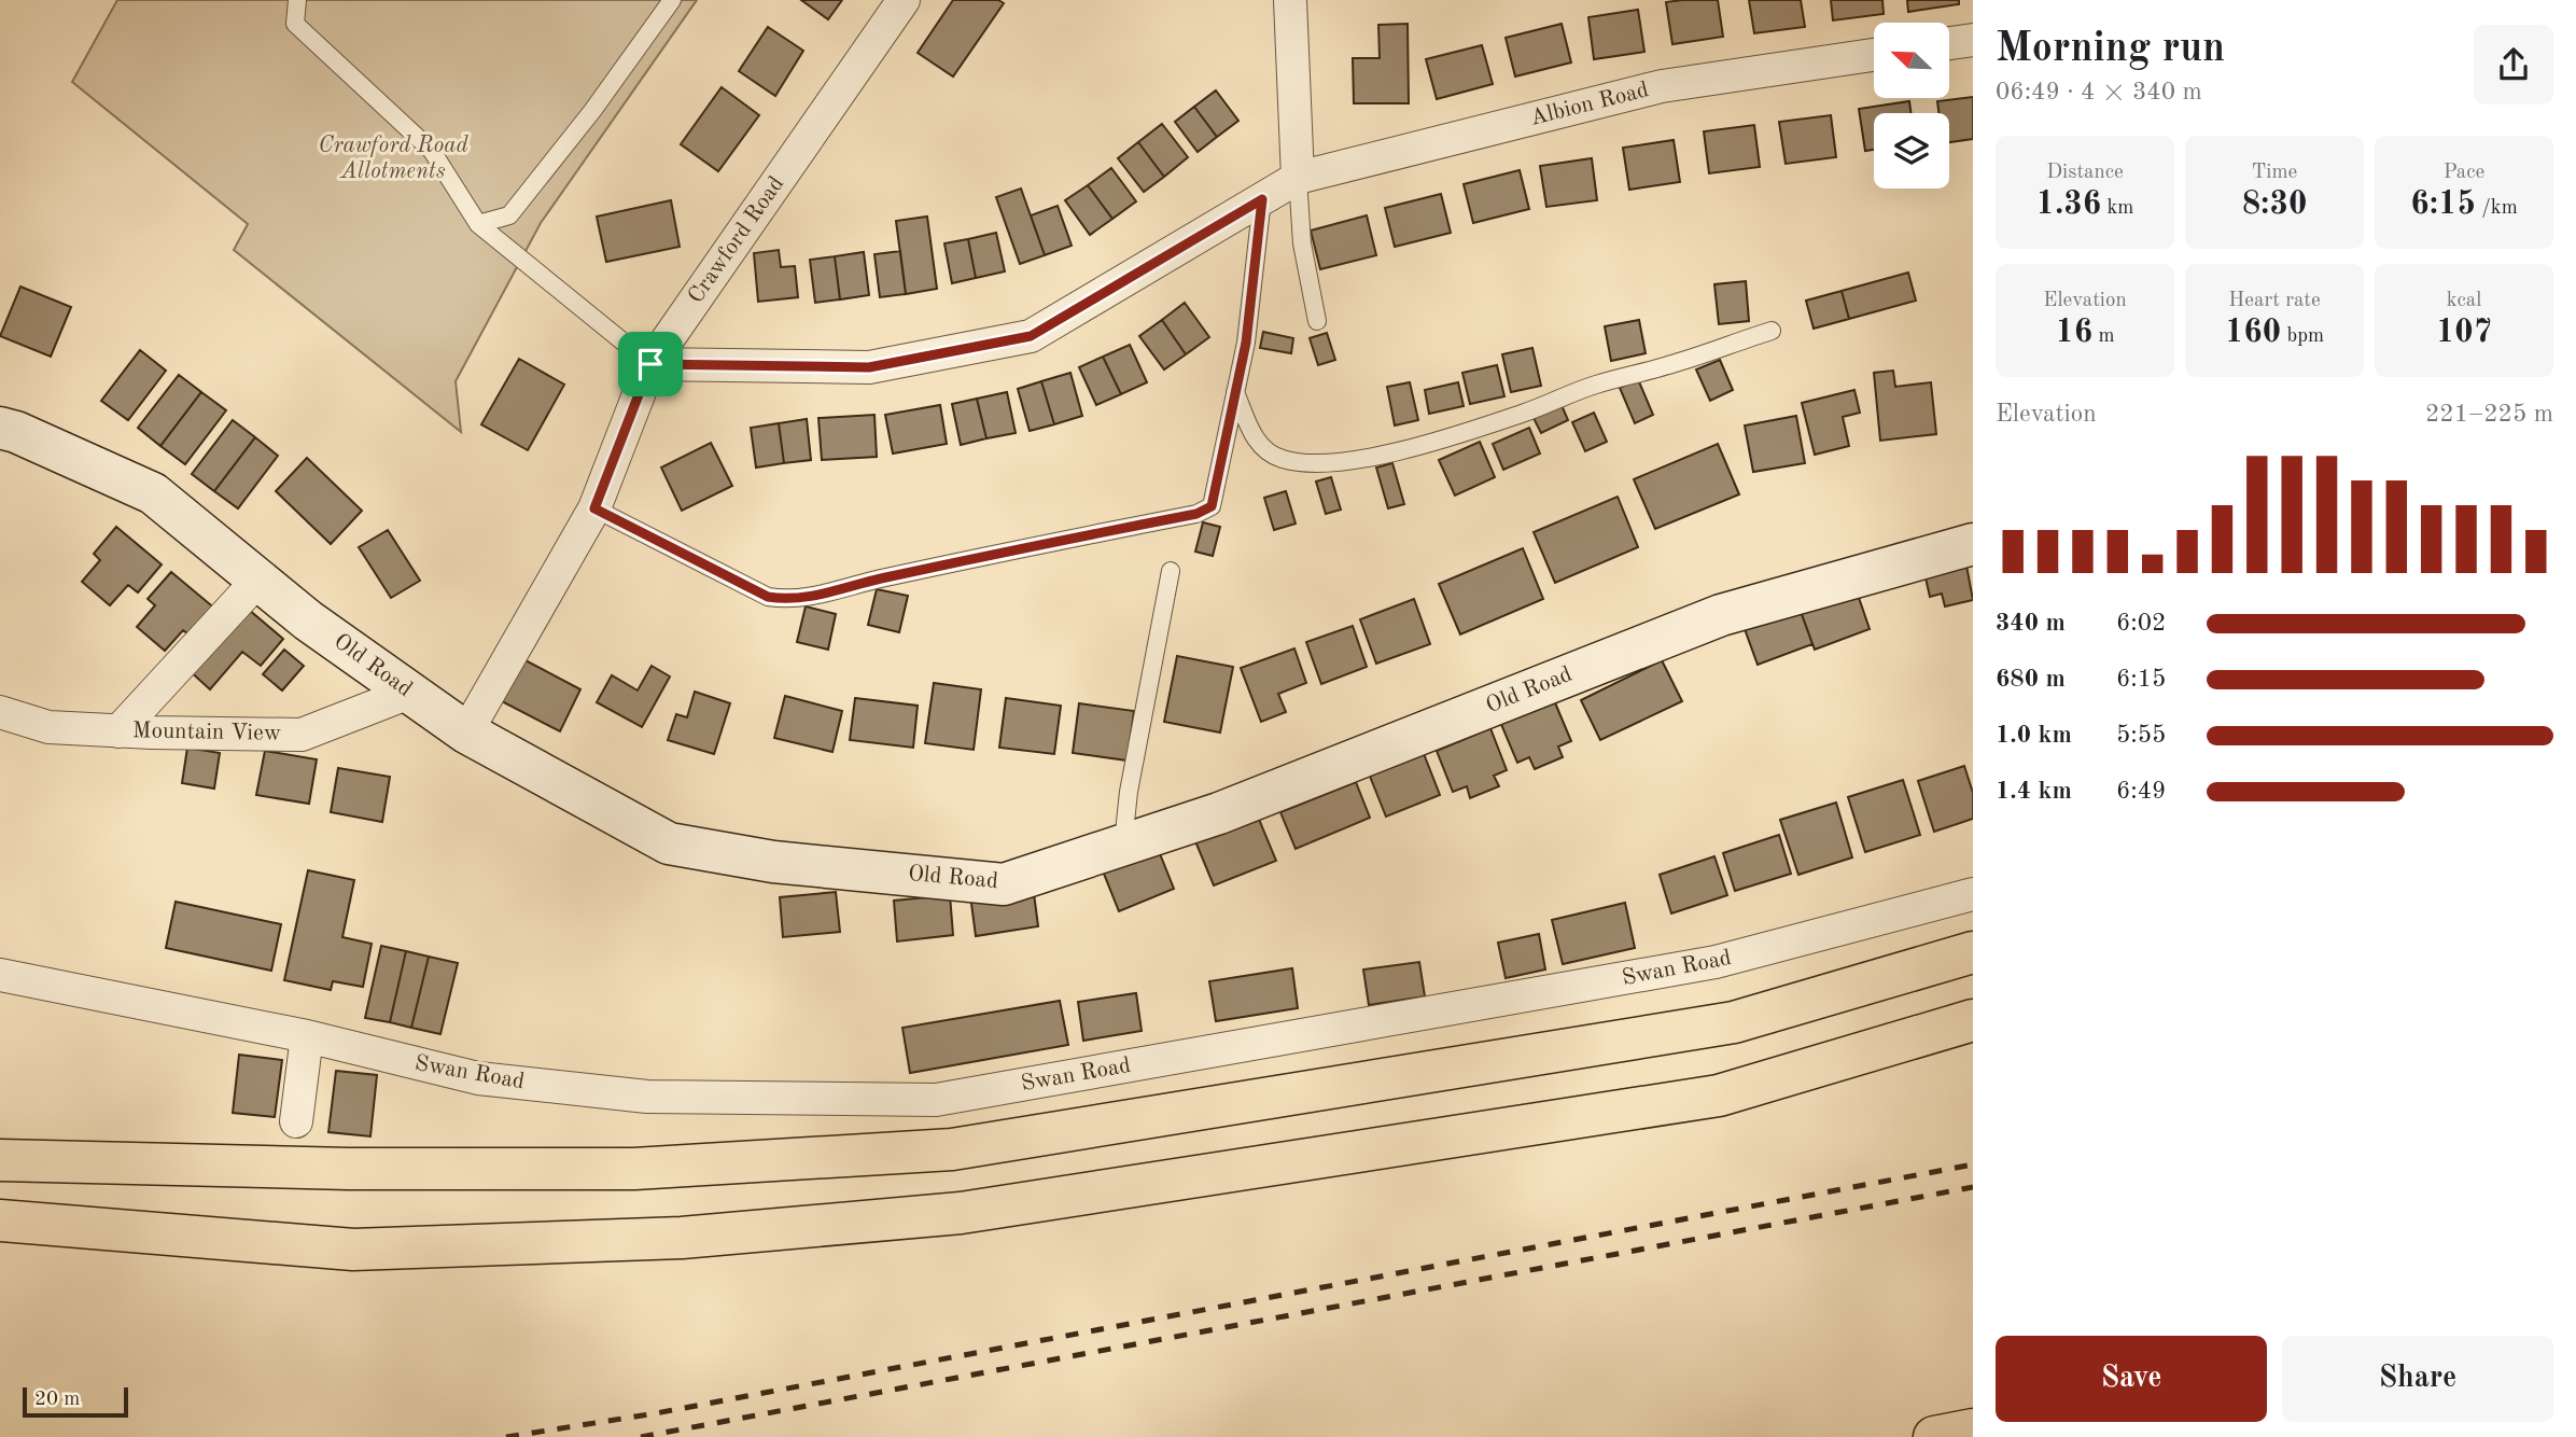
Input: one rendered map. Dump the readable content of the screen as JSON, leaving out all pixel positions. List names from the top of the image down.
{
  "streets": {
    "street": [
      "Albion Road",
      "Crawford Road",
      "Old Road",
      "Mountain View",
      "Swan Road"
    ]
  },
  "crossings": [
    ["Albion Road", "Crawford Road"],
    ["Crawford Road", "Old Road"],
    ["Old Road", "Mountain View"]
  ],
  "parks": ["Crawford Road Allotments"],
  "scale_bar": "20 m",
  "north": "top left",
  "page": {
    "heading": ["Morning run", "06:49 · 4 × 340 m"],
    "stats": [
      ["Distance", "1.36 km"],
      ["Time", "8:30"],
      ["Pace", "6:15 /km"],
      ["Elevation", "16 m"],
      ["Heart rate", "160 bpm"],
      ["kcal", "107"]
    ],
    "chart": ["Elevation", "221–225 m"],
    "list": [
      {
        "name": "340 m",
        "note": "6:02"
      },
      {
        "name": "680 m",
        "note": "6:15"
      },
      {
        "name": "1.0 km",
        "note": "5:55"
      },
      {
        "name": "1.4 km",
        "note": "6:49"
      }
    ],
    "buttons": ["Save", "Share"],
    "scale": "20 m"
  }
}
